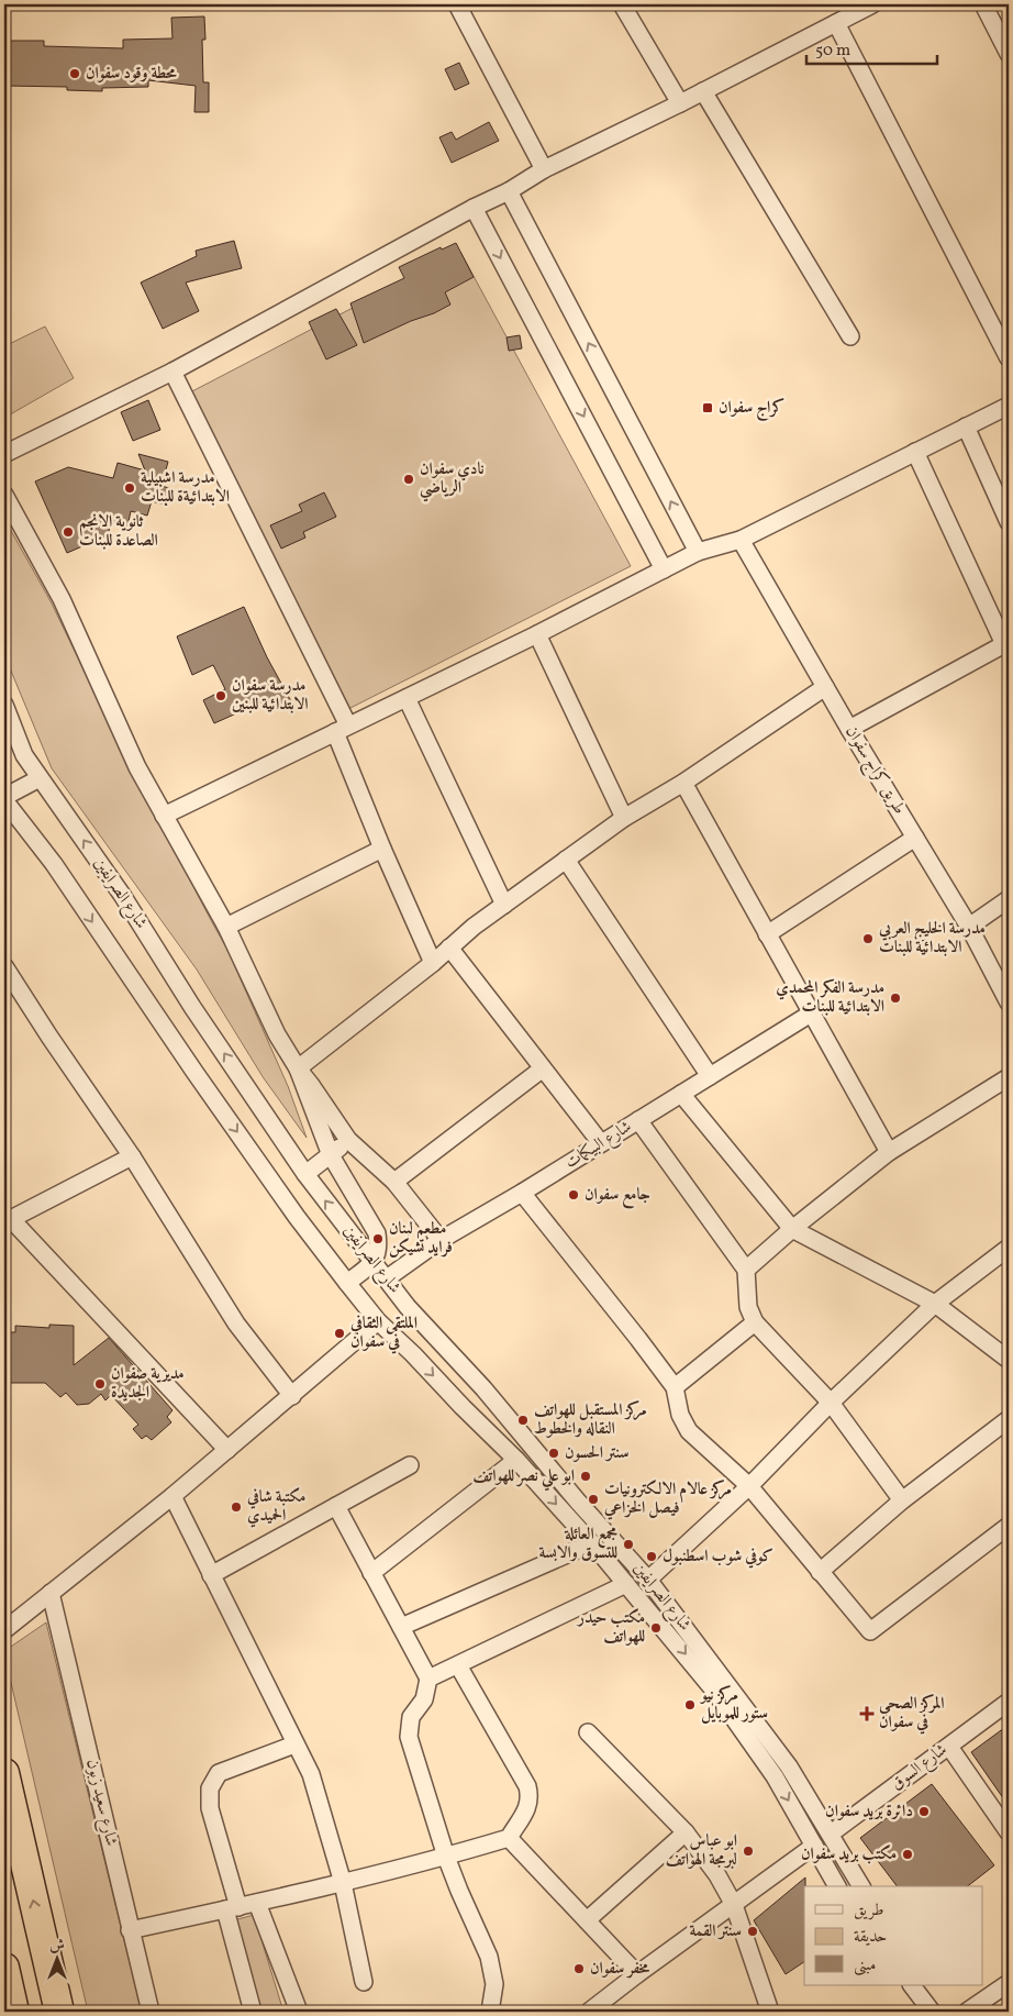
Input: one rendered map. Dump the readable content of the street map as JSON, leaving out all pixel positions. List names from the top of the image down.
{
  "streets": {
    "street": [
      "طريق كراج سفوان",
      "شارع الصرايفين",
      "شارع البيكمات",
      "شارع السوق",
      "شارع سعيد زبون"
    ]
  },
  "crossings": [
    ["شارع الصرايفين", "شارع البيكمات"],
    ["شارع الصرايفين", "شارع السوق"]
  ],
  "places": {
    "other": [
      "محطة وقود سفوان",
      "نادي سفوان الرياضي",
      "مدرسة اشبيلية الابتدائيةة للبنات",
      "ثانوية الانجم الصاعدة للبنات",
      "مدرسة سفوان الابتدائية للبنين",
      "مدرسة الخليج العربي الابتدائية للبنات",
      "مدرسة الفكر المحمدي الابتدائية للبنات",
      "جامع سفوان",
      "مطعم لبنان فرايد تشيكن",
      "الملتقى الثقافي في سفوان",
      "مديرية صفوان الجديدة",
      "مركز المستقبل للهواتف النقاله والخطوط",
      "سنتر الحسون",
      "ابو علي نصر للهواتف",
      "مركز عالام الالكترونيات فيصل الخزاعي",
      "مكتبة شافي الحميدي",
      "مجمع العائلة للتسوق والابسة",
      "كوفي شوب اسطنبول",
      "مكتب حيدر للهواتف",
      "مركز نيو ستور للموبايل",
      "دائرة بريد سفوان",
      "ابو عباس لبرمجة الهواتف",
      "مكتب بريد سفوان",
      "سنتر القمة",
      "مخفر سفوان"
    ],
    "transit": ["كراج سفوان"],
    "health": ["المركز الصحي في سفوان"]
  },
  "legend": ["طريق", "حديقة", "مبنى"],
  "scale_bar": "50 m",
  "north": "top"
}
